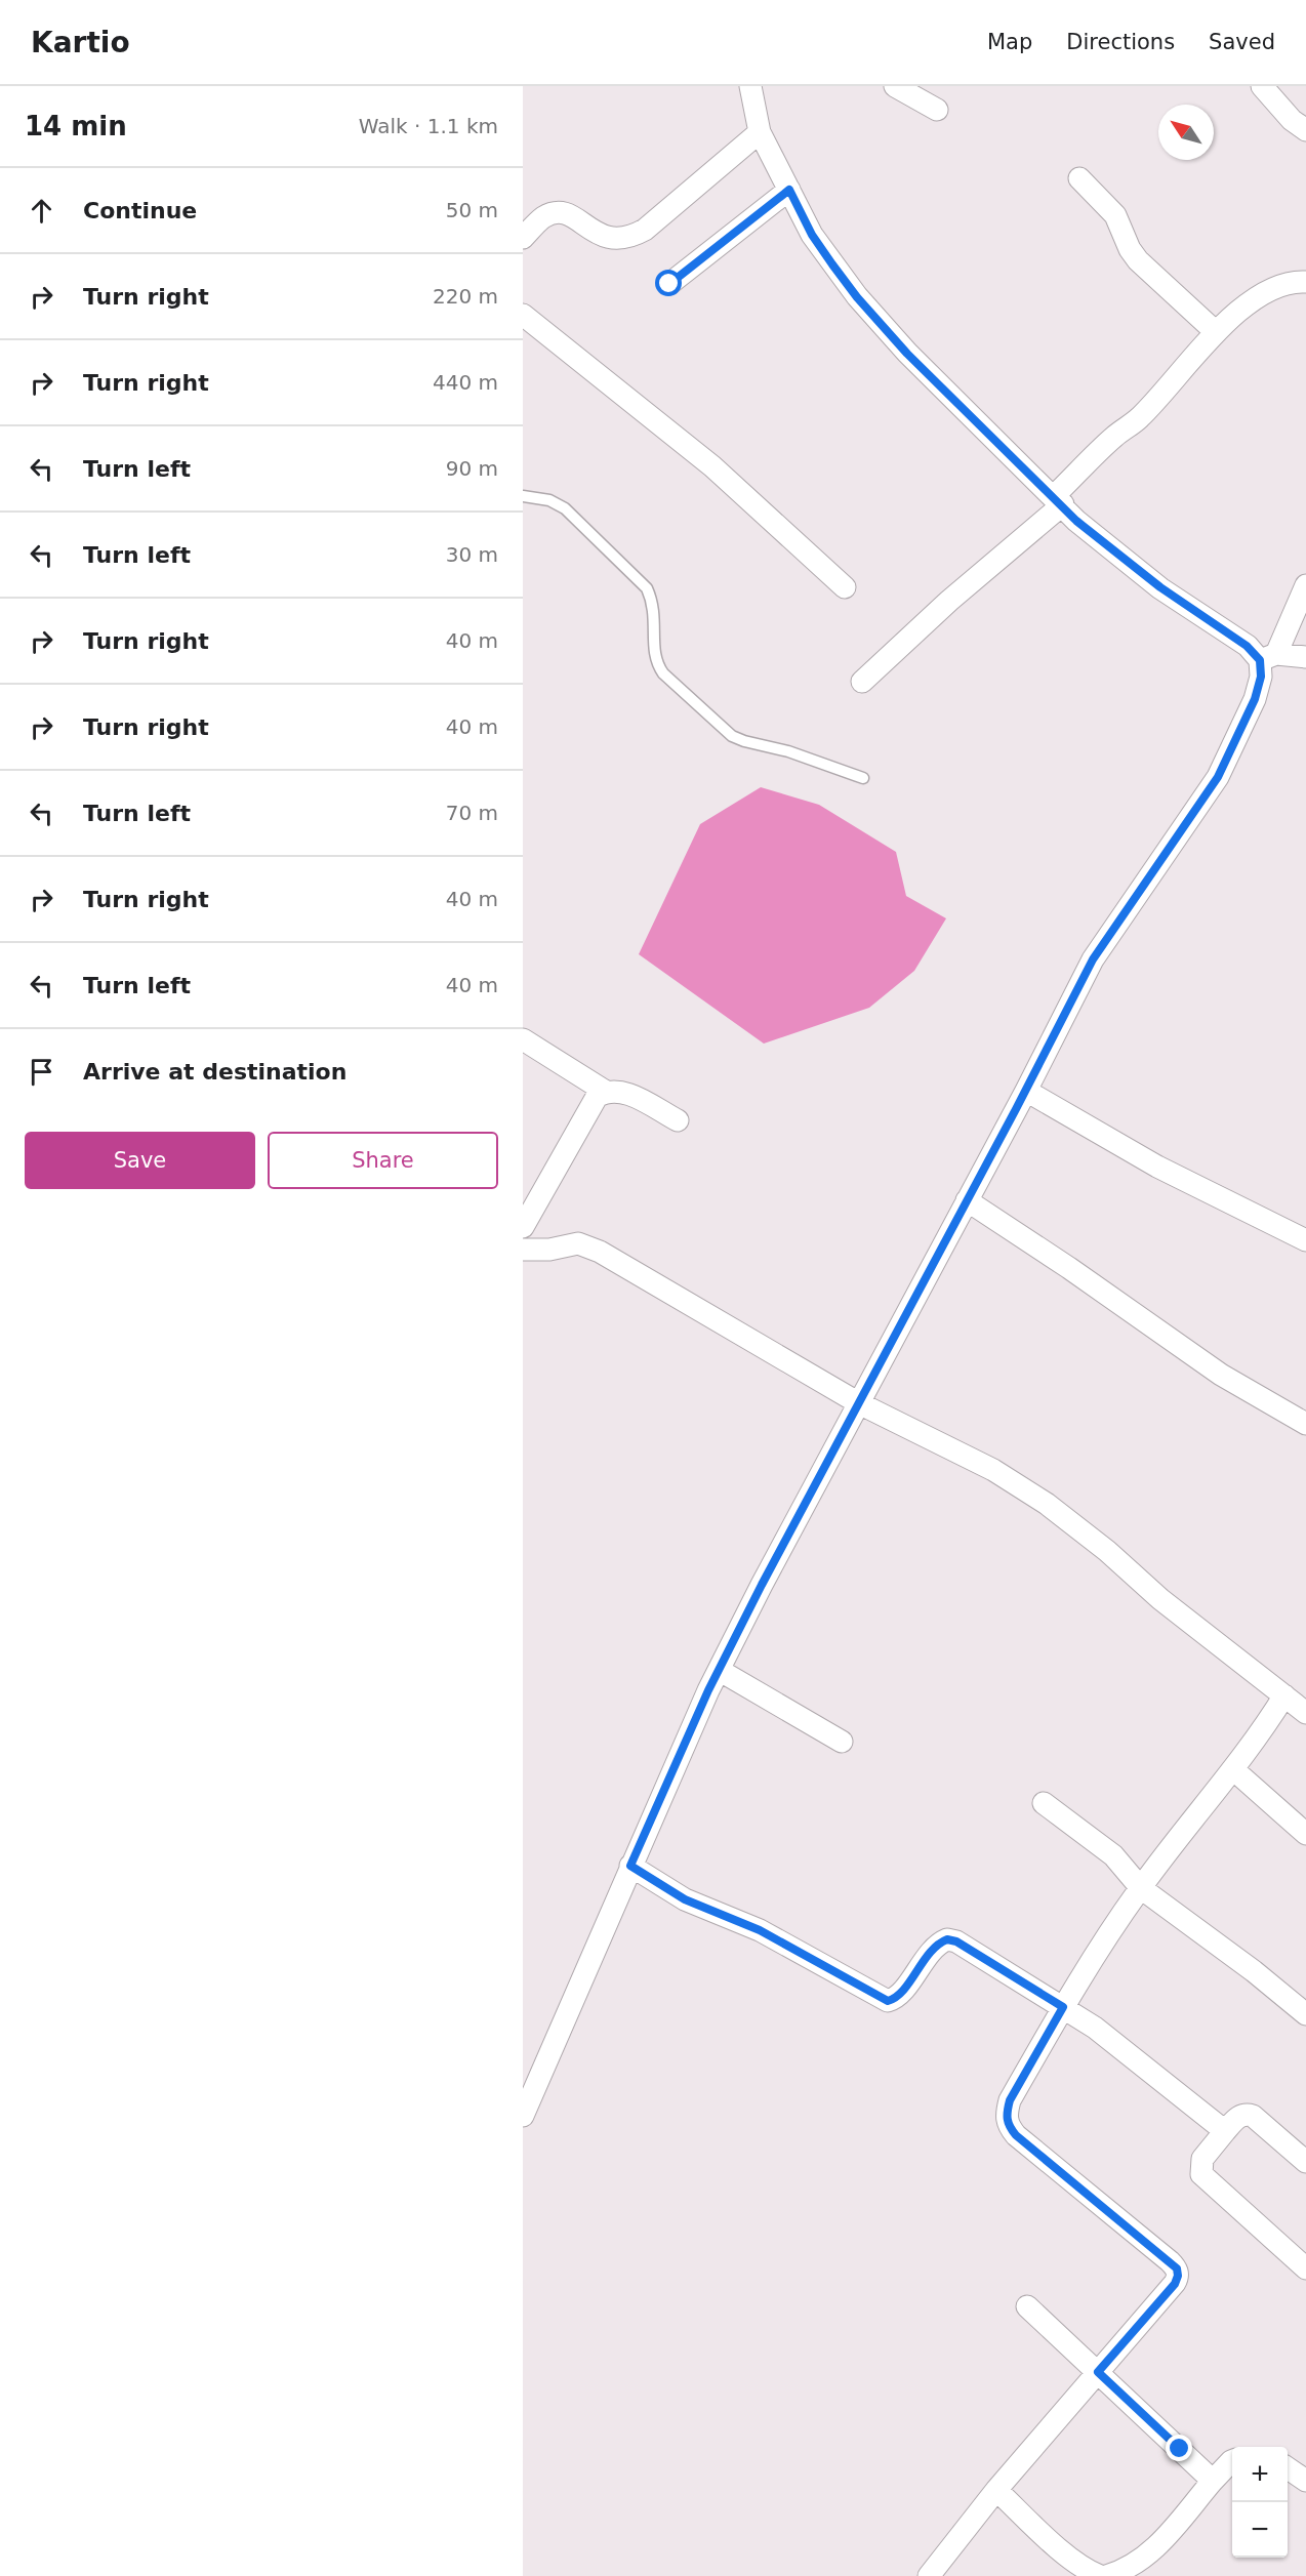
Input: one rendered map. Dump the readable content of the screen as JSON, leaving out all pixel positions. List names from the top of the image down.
{
  "north": "top left",
  "page": {
    "header": "Kartio",
    "nav": ["Map", "Directions", "Saved"],
    "heading": ["14 min", "Walk · 1.1 km"],
    "list": [
      ["Continue", "50 m"],
      ["Turn right", "220 m"],
      ["Turn right", "440 m"],
      ["Turn left", "90 m"],
      ["Turn left", "30 m"],
      ["Turn right", "40 m"],
      ["Turn right", "40 m"],
      ["Turn left", "70 m"],
      ["Turn right", "40 m"],
      ["Turn left", "40 m"],
      "Arrive at destination"
    ],
    "buttons": ["Save", "Share"],
    "map_buttons": ["+", "−"]
  }
}
